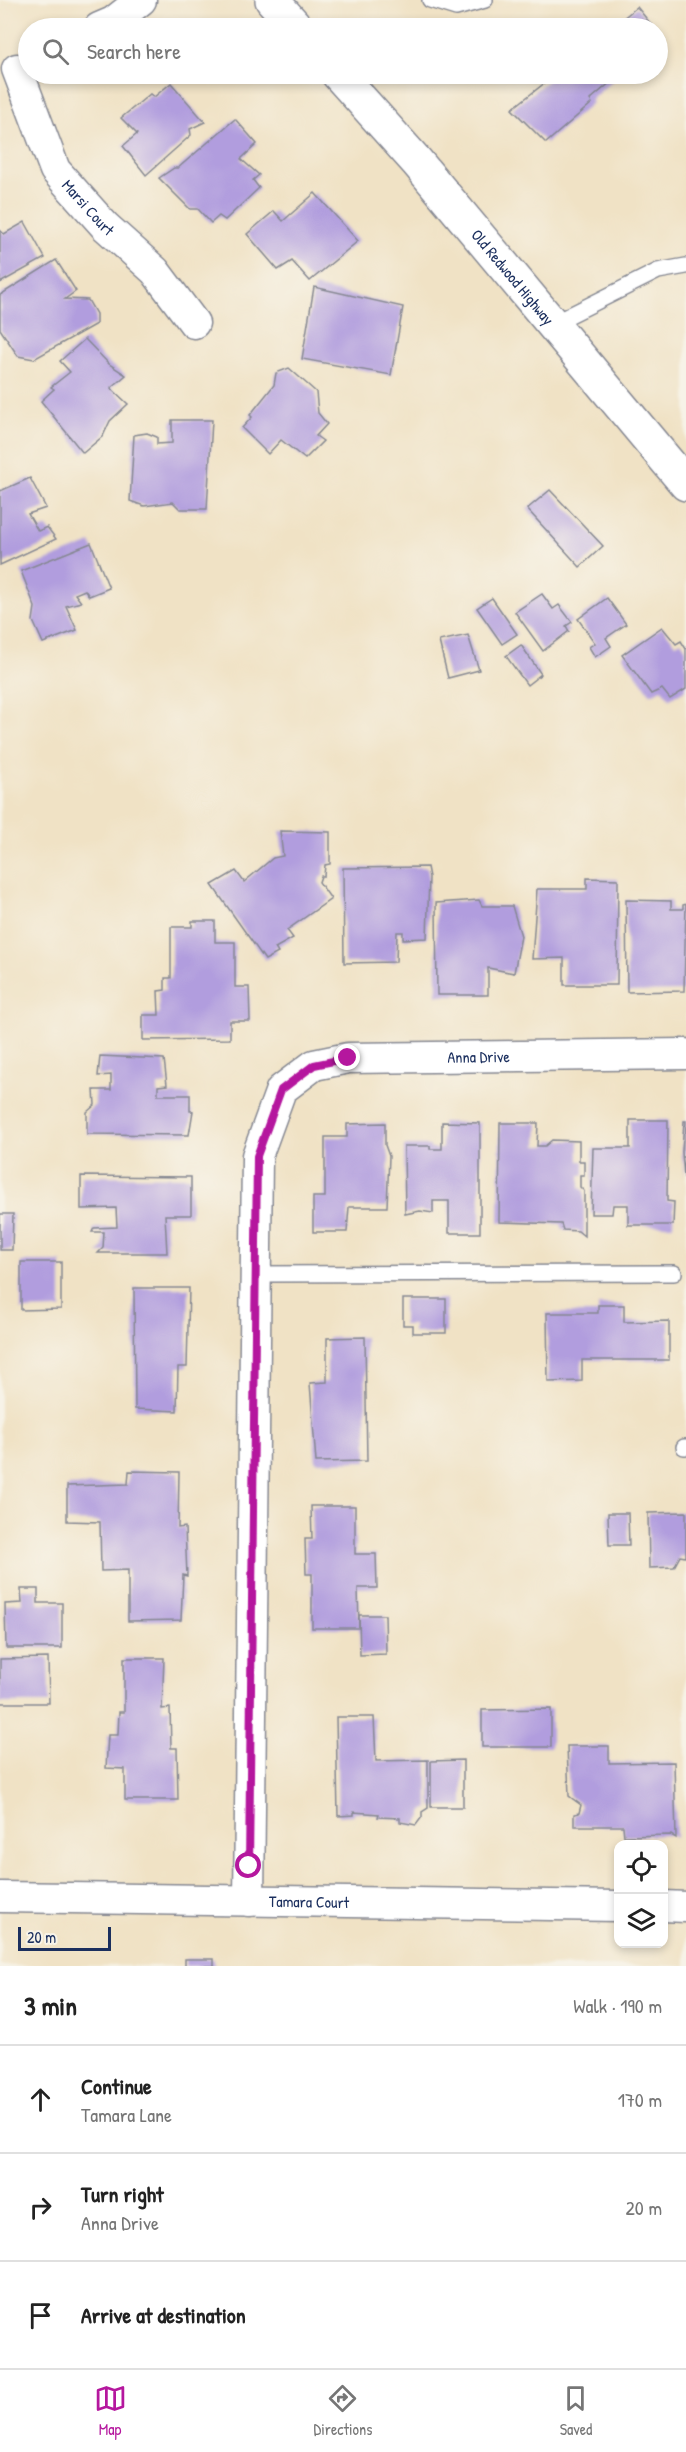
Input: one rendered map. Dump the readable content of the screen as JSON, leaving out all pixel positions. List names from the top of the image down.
{
  "streets": {
    "main road": ["Old Redwood Highway"],
    "street": ["Marsi Court", "Anna Drive", "Tamara Court"]
  },
  "scale_bar": "20 m",
  "page": {
    "search": "Search here",
    "scale": "20 m",
    "heading": ["3 min", "Walk · 190 m"],
    "list": [
      ["Continue", "Tamara Lane", "170 m"],
      ["Turn right", "Anna Drive", "20 m"],
      "Arrive at destination"
    ],
    "nav": ["Map", "Directions", "Saved"]
  }
}
